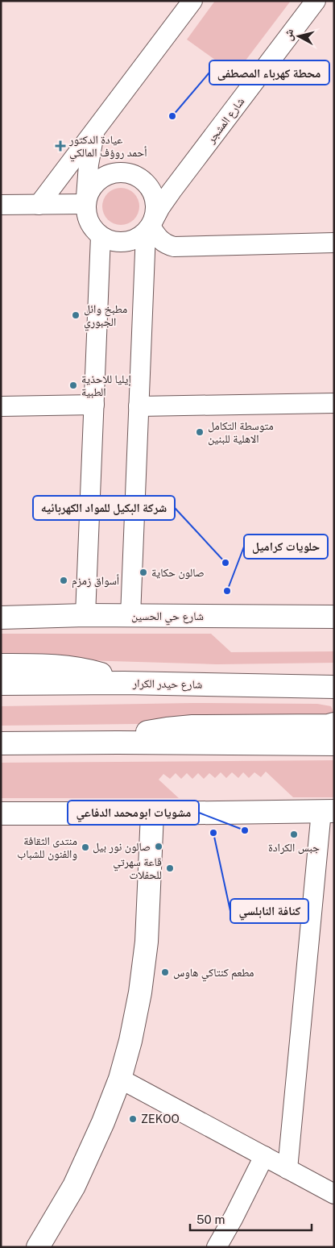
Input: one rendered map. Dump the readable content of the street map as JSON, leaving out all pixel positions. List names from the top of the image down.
{
  "streets": {
    "main road": ["شارع حي الحسين", "شارع حيدر الكرار"],
    "street": ["شارع المشجر"]
  },
  "places": {
    "other": [
      "محطة كهرباء المصطفى",
      "مطبخ وائل الجبوري",
      "إيليا للاحذية الطبية",
      "متوسطة التكامل الاهلية للبنين",
      "شركة البكيل للمواد الكهربائيه",
      "صالون حكاية",
      "أسواق زمزم",
      "حلويات كراميل",
      "مشويات ابومحمد الدفاعي",
      "كنافة النابلسي",
      "جبس الكرادة",
      "صالون نور بيل",
      "منتدى الثقافة والفنون للشباب",
      "قاعة سهرتي للحفلات",
      "مطعم كنتاكي هاوس",
      "ZEKOO"
    ],
    "health": ["عيادة الدكتور أحمد روؤف المالكي"]
  },
  "scale_bar": "50 m",
  "north": "left"
}
